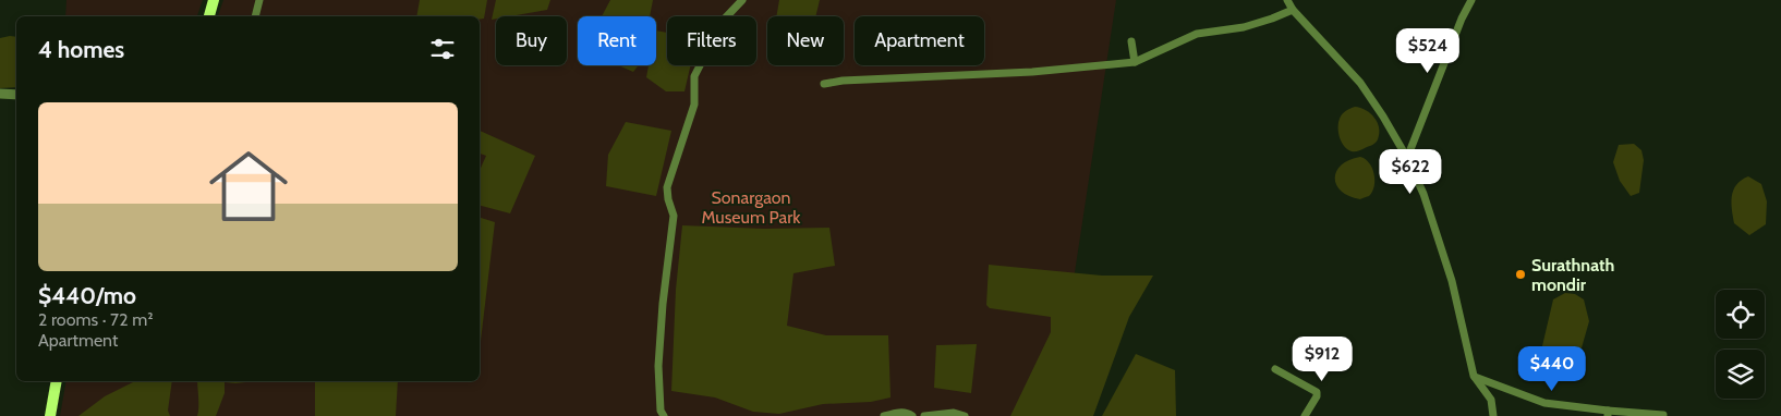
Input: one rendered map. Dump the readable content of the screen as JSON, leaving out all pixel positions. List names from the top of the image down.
{
  "parks": ["Sonargaon Museum Park"],
  "places": ["Surathnath mondir"],
  "page": {
    "chip": [
      "Buy",
      "Rent",
      "Filters",
      "New",
      "Apartment"
    ],
    "heading": "4 homes",
    "price": [
      "$524",
      "$622",
      "$912",
      "$440"
    ],
    "list": [
      {
        "name": "$440/mo",
        "note": "2 rooms · 72 m² · Apartment"
      }
    ]
  }
}
